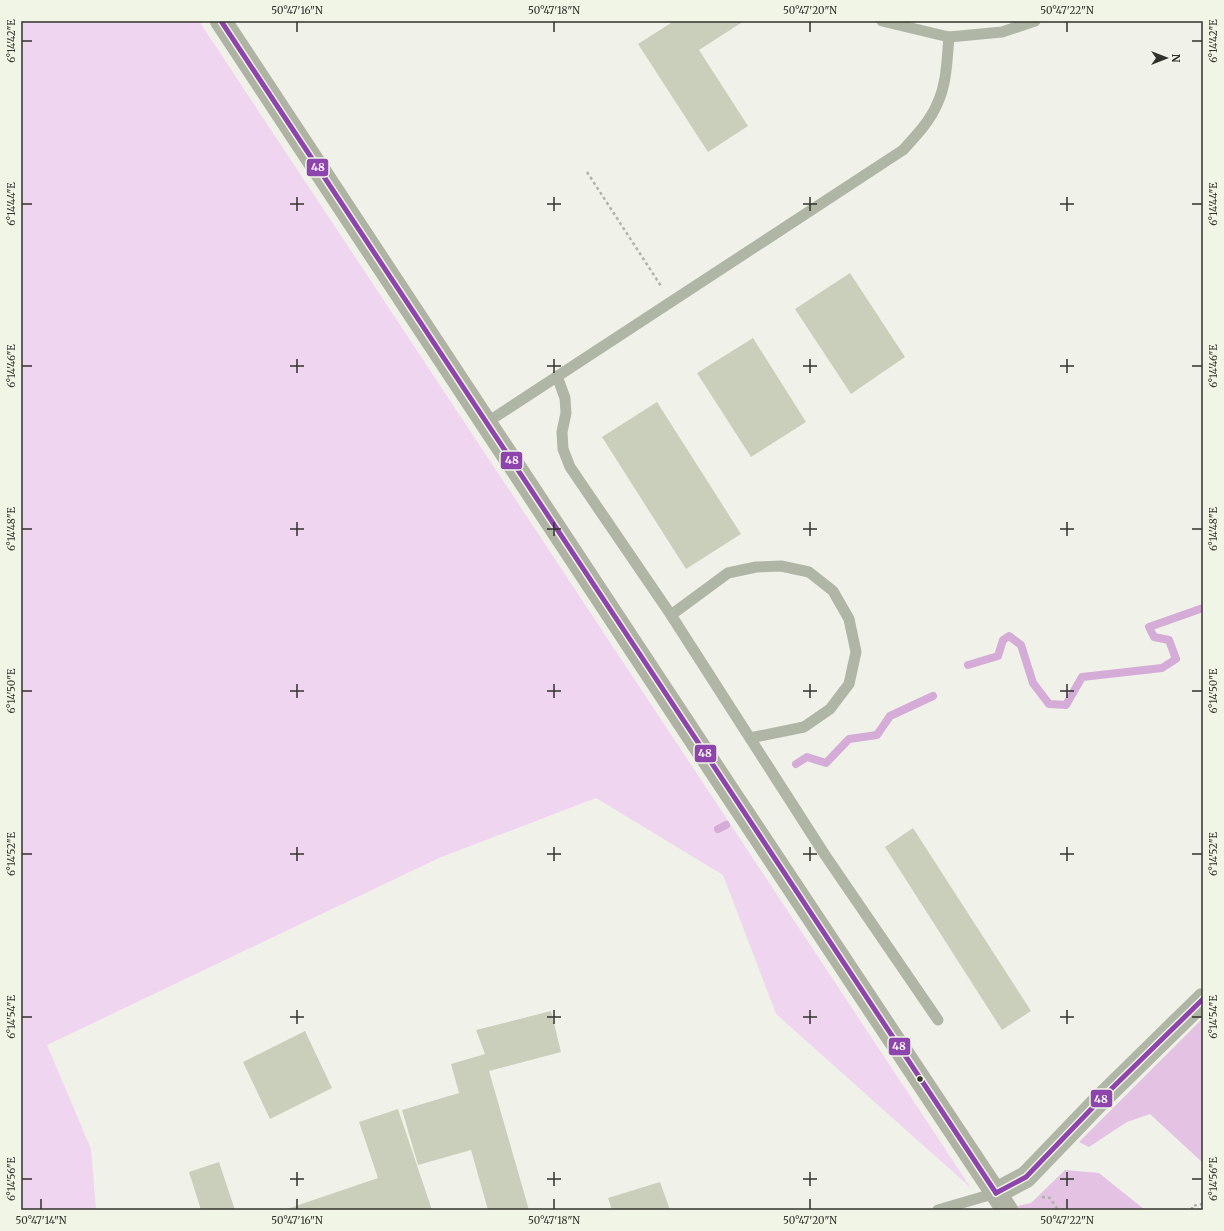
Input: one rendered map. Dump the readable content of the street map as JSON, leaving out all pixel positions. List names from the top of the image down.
{
  "lines": ["transit line 48"],
  "north": "right",
  "coordinates": [
    "50°47'16\"N",
    "50°47'18\"N",
    "50°47'20\"N",
    "50°47'22\"N",
    "6°14'42\"E",
    "6°14'44\"E",
    "6°14'46\"E",
    "6°14'48\"E",
    "6°14'50\"E",
    "6°14'52\"E",
    "6°14'54\"E",
    "6°14'56\"E",
    "50°47'14\"N"
  ]
}
